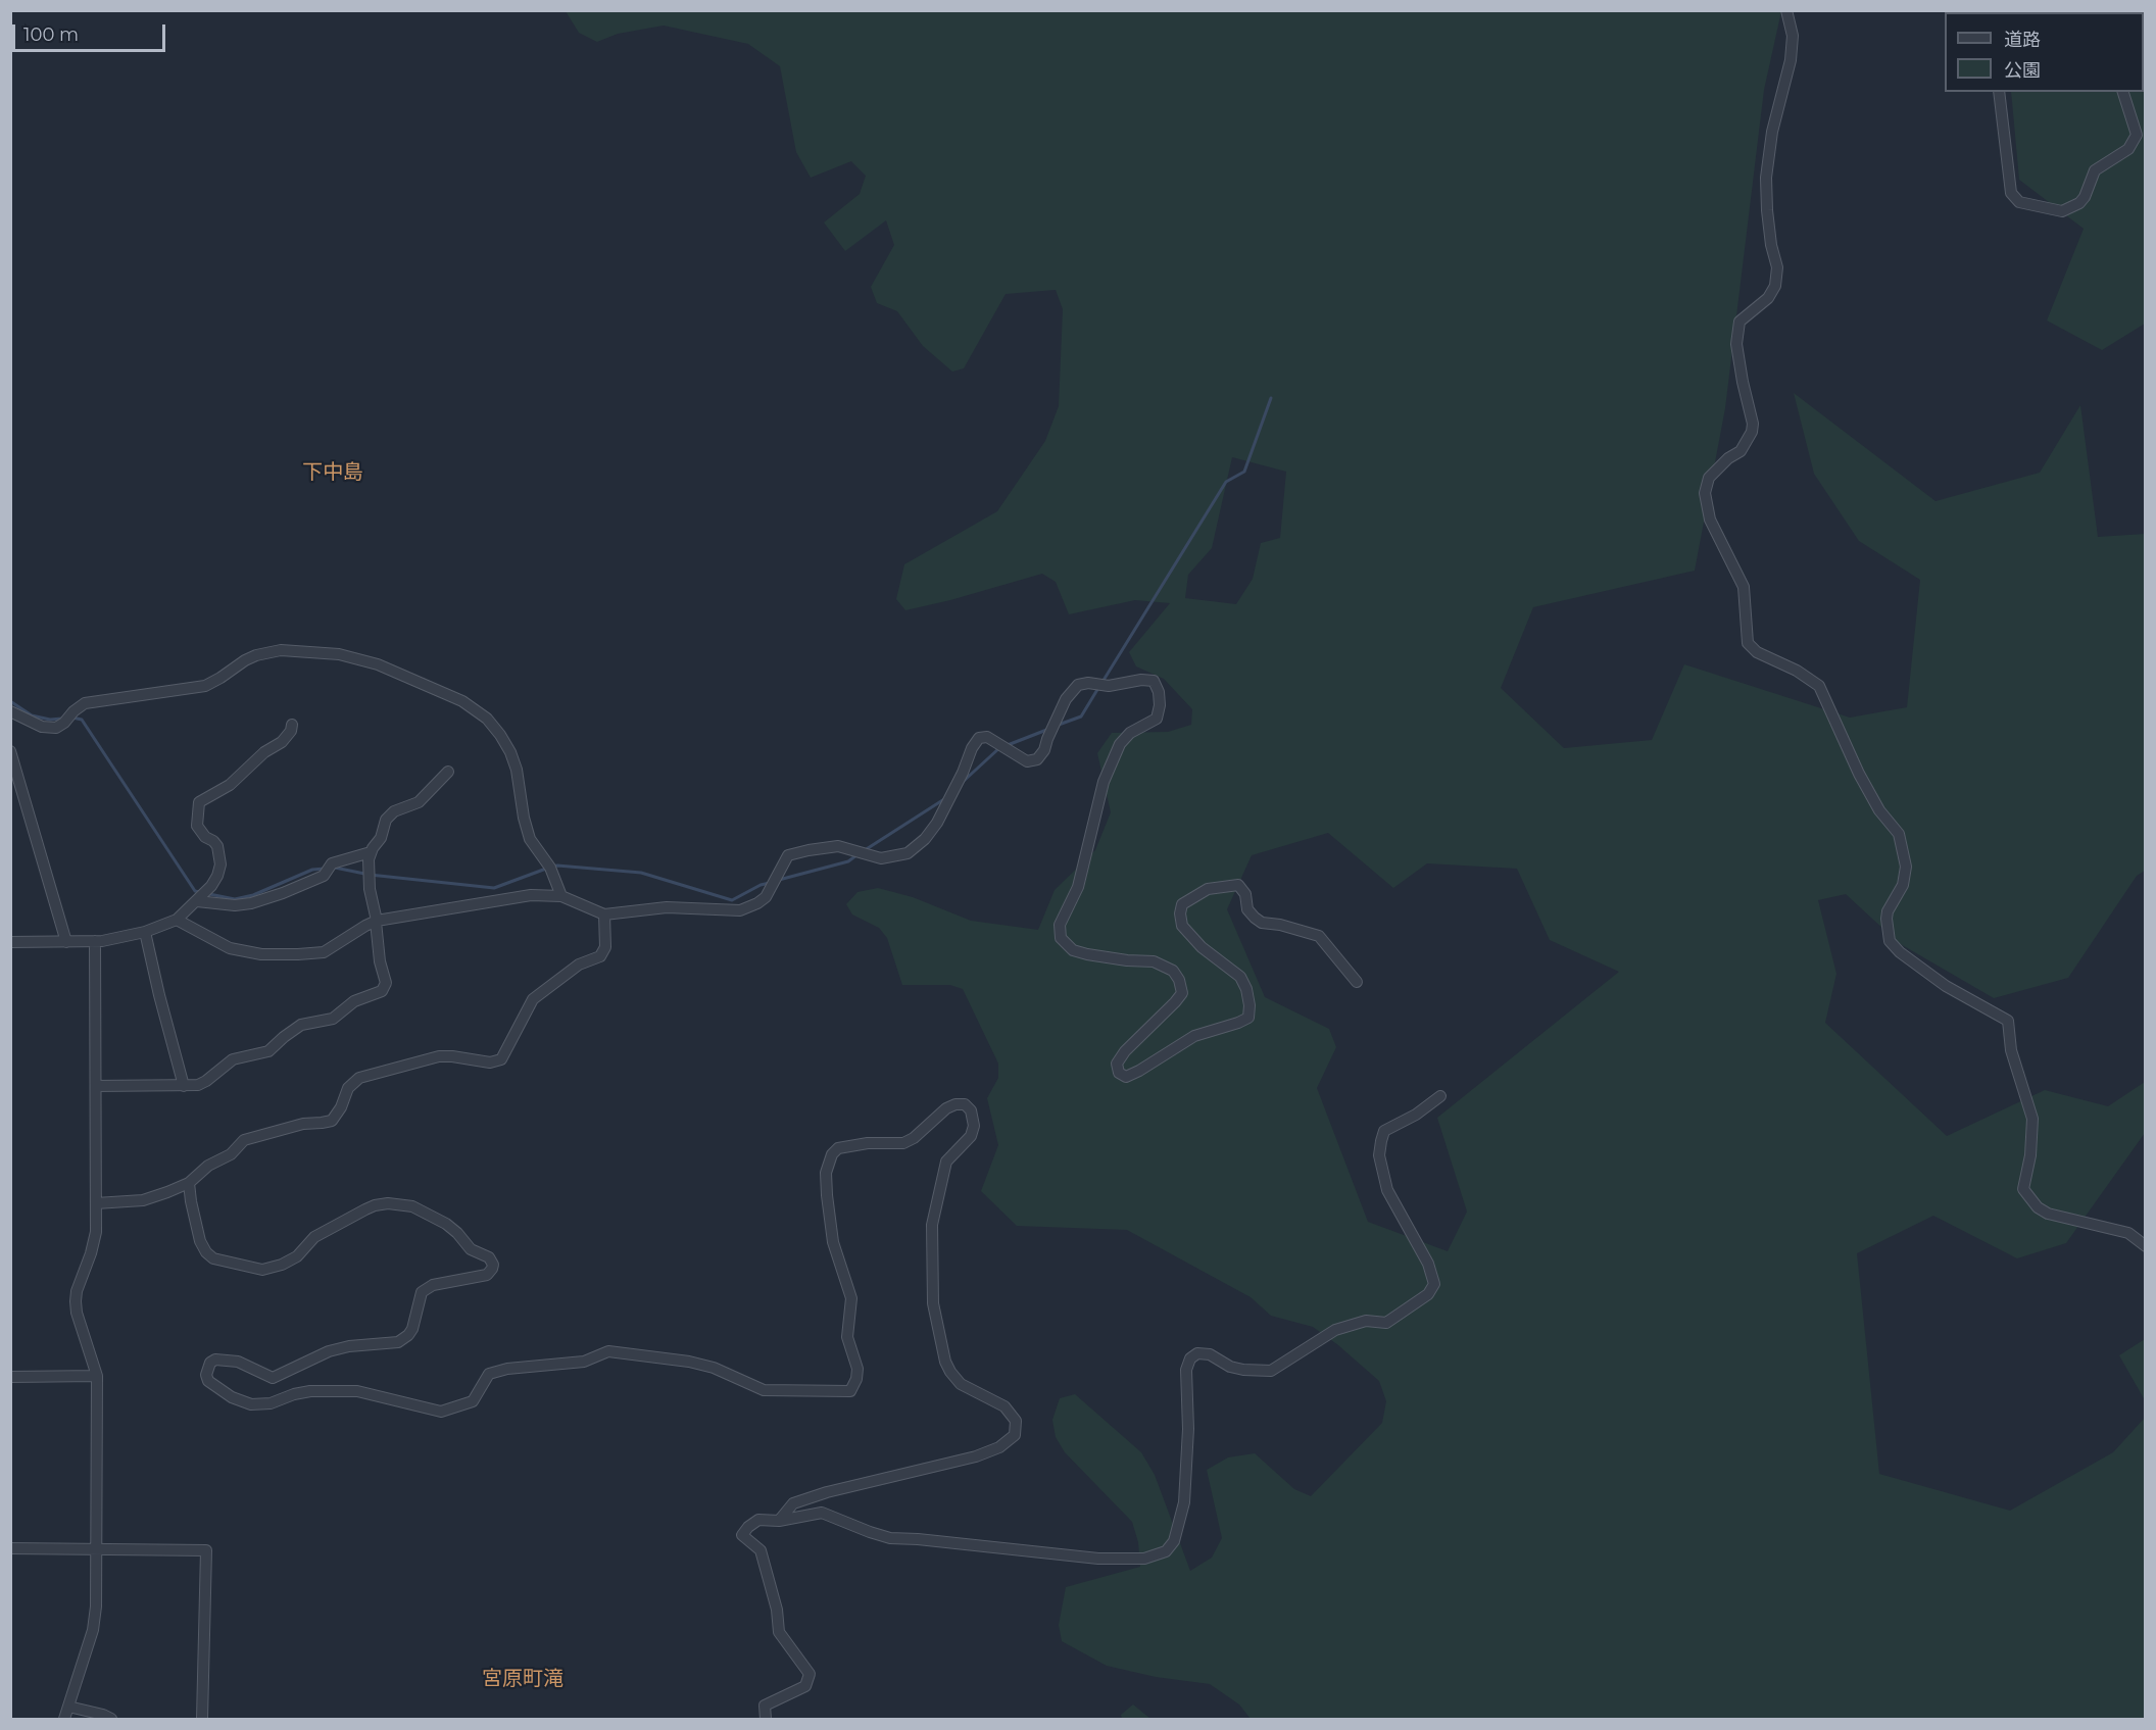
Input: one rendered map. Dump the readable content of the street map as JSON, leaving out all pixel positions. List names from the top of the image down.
{
  "districts": ["下中島", "宮原町滝"],
  "legend": ["道路", "公園"],
  "scale_bar": "100 m"
}
